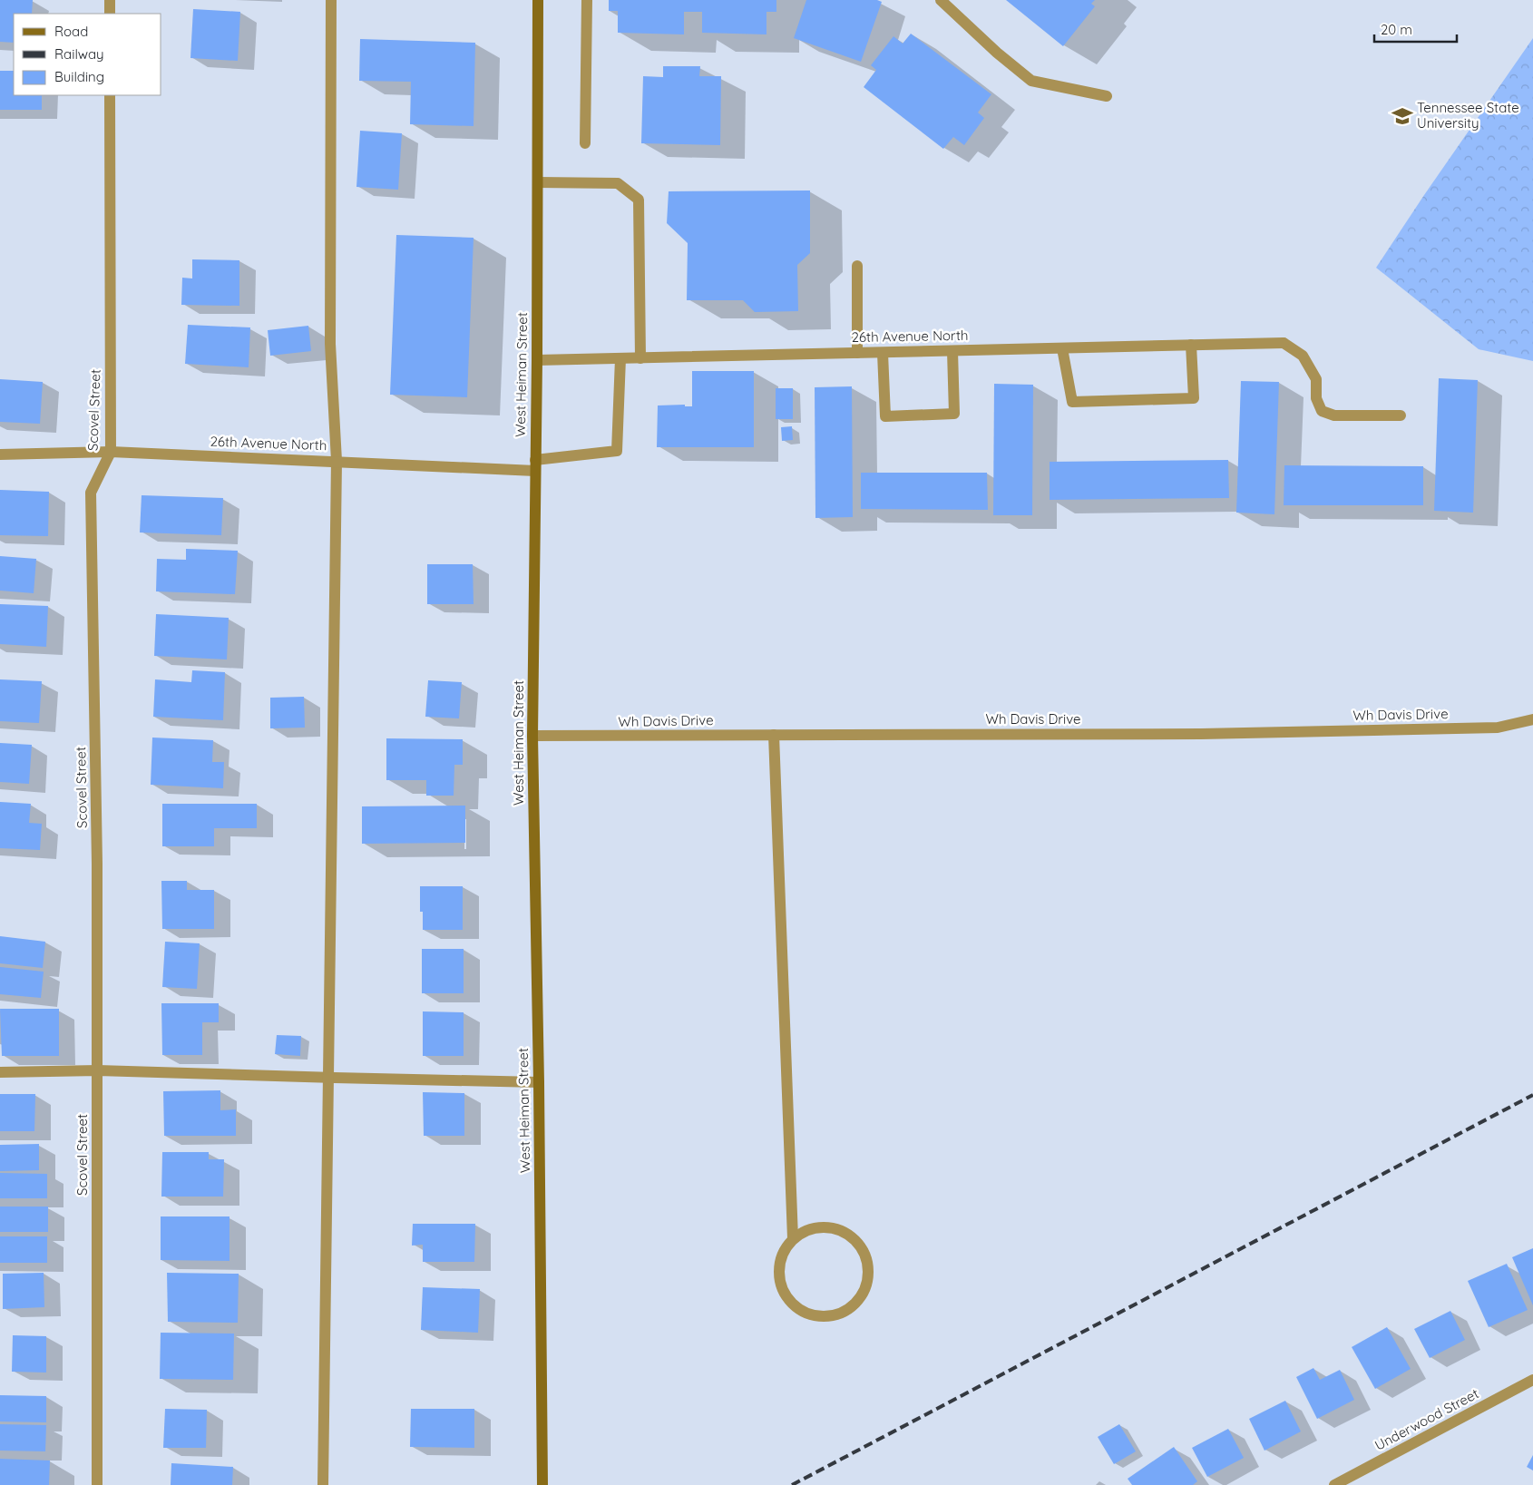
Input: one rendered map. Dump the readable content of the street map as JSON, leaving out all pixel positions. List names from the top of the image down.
{
  "streets": {
    "street": [
      "26th Avenue North",
      "West Heiman Street",
      "Scovel Street",
      "Wh Davis Drive",
      "Underwood Street"
    ]
  },
  "crossings": [
    ["26th Avenue North", "West Heiman Street"],
    ["26th Avenue North", "Scovel Street"],
    ["West Heiman Street", "Wh Davis Drive"]
  ],
  "places": {
    "school or university": ["Tennessee State University"]
  },
  "legend": ["Road", "Railway", "Building"],
  "scale_bar": "20 m"
}
